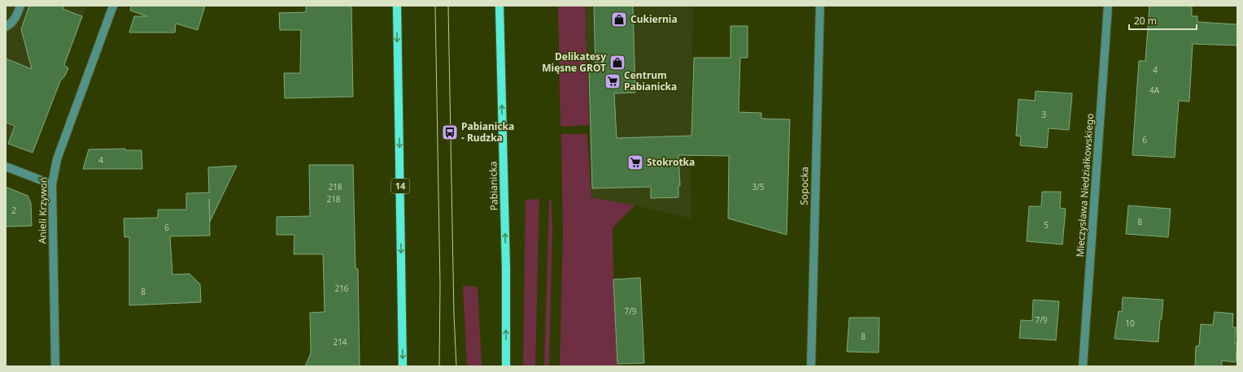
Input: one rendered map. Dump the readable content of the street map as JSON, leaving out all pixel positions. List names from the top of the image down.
{
  "streets": {
    "main road": ["14", "Pabianicka"],
    "street": ["Mieczysława Niedziałkowskiego", "Sopocka", "Anieli Krzywoń"]
  },
  "one_way": ["Pabianicka"],
  "places": {
    "shop": ["Cukiernia", "Delikatesy Mięsne GROT"],
    "supermarket": ["Centrum Pabianicka", "Stokrotka"],
    "bus stop": ["Pabianicka - Rudzka"]
  },
  "house_numbers": [
    "4",
    "4A",
    "3",
    "6",
    "4",
    "218",
    "3/5",
    "218",
    "2",
    "8",
    "5",
    "6",
    "216",
    "8",
    "7/9",
    "7/9",
    "10",
    "8",
    "214"
  ],
  "scale_bar": "20 m"
}
